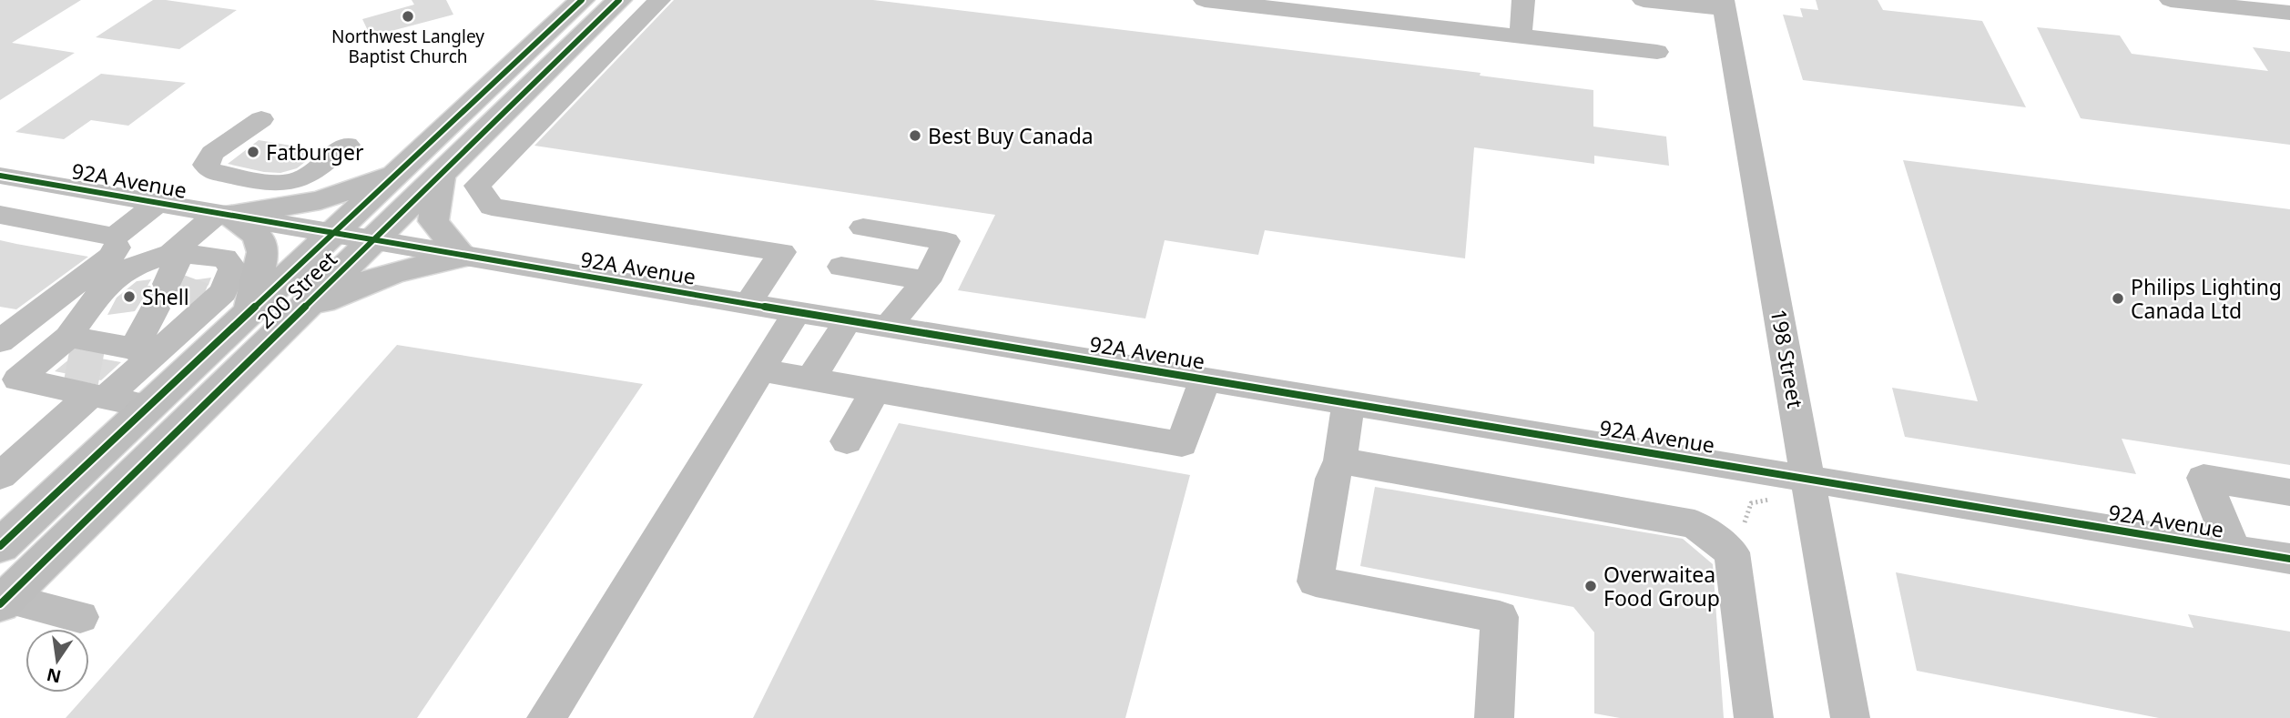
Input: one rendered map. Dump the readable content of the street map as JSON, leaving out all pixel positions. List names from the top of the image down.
{
  "streets": {
    "main road": ["200 Street"],
    "street": ["92A Avenue", "198 Street"]
  },
  "crossings": [
    ["92A Avenue", "200 Street"],
    ["92A Avenue", "198 Street"]
  ],
  "places": [
    "Northwest Langley Baptist Church",
    "Best Buy Canada",
    "Fatburger",
    "Shell",
    "Philips Lighting Canada Ltd",
    "Overwaitea Food Group"
  ],
  "north": "bottom"
}
